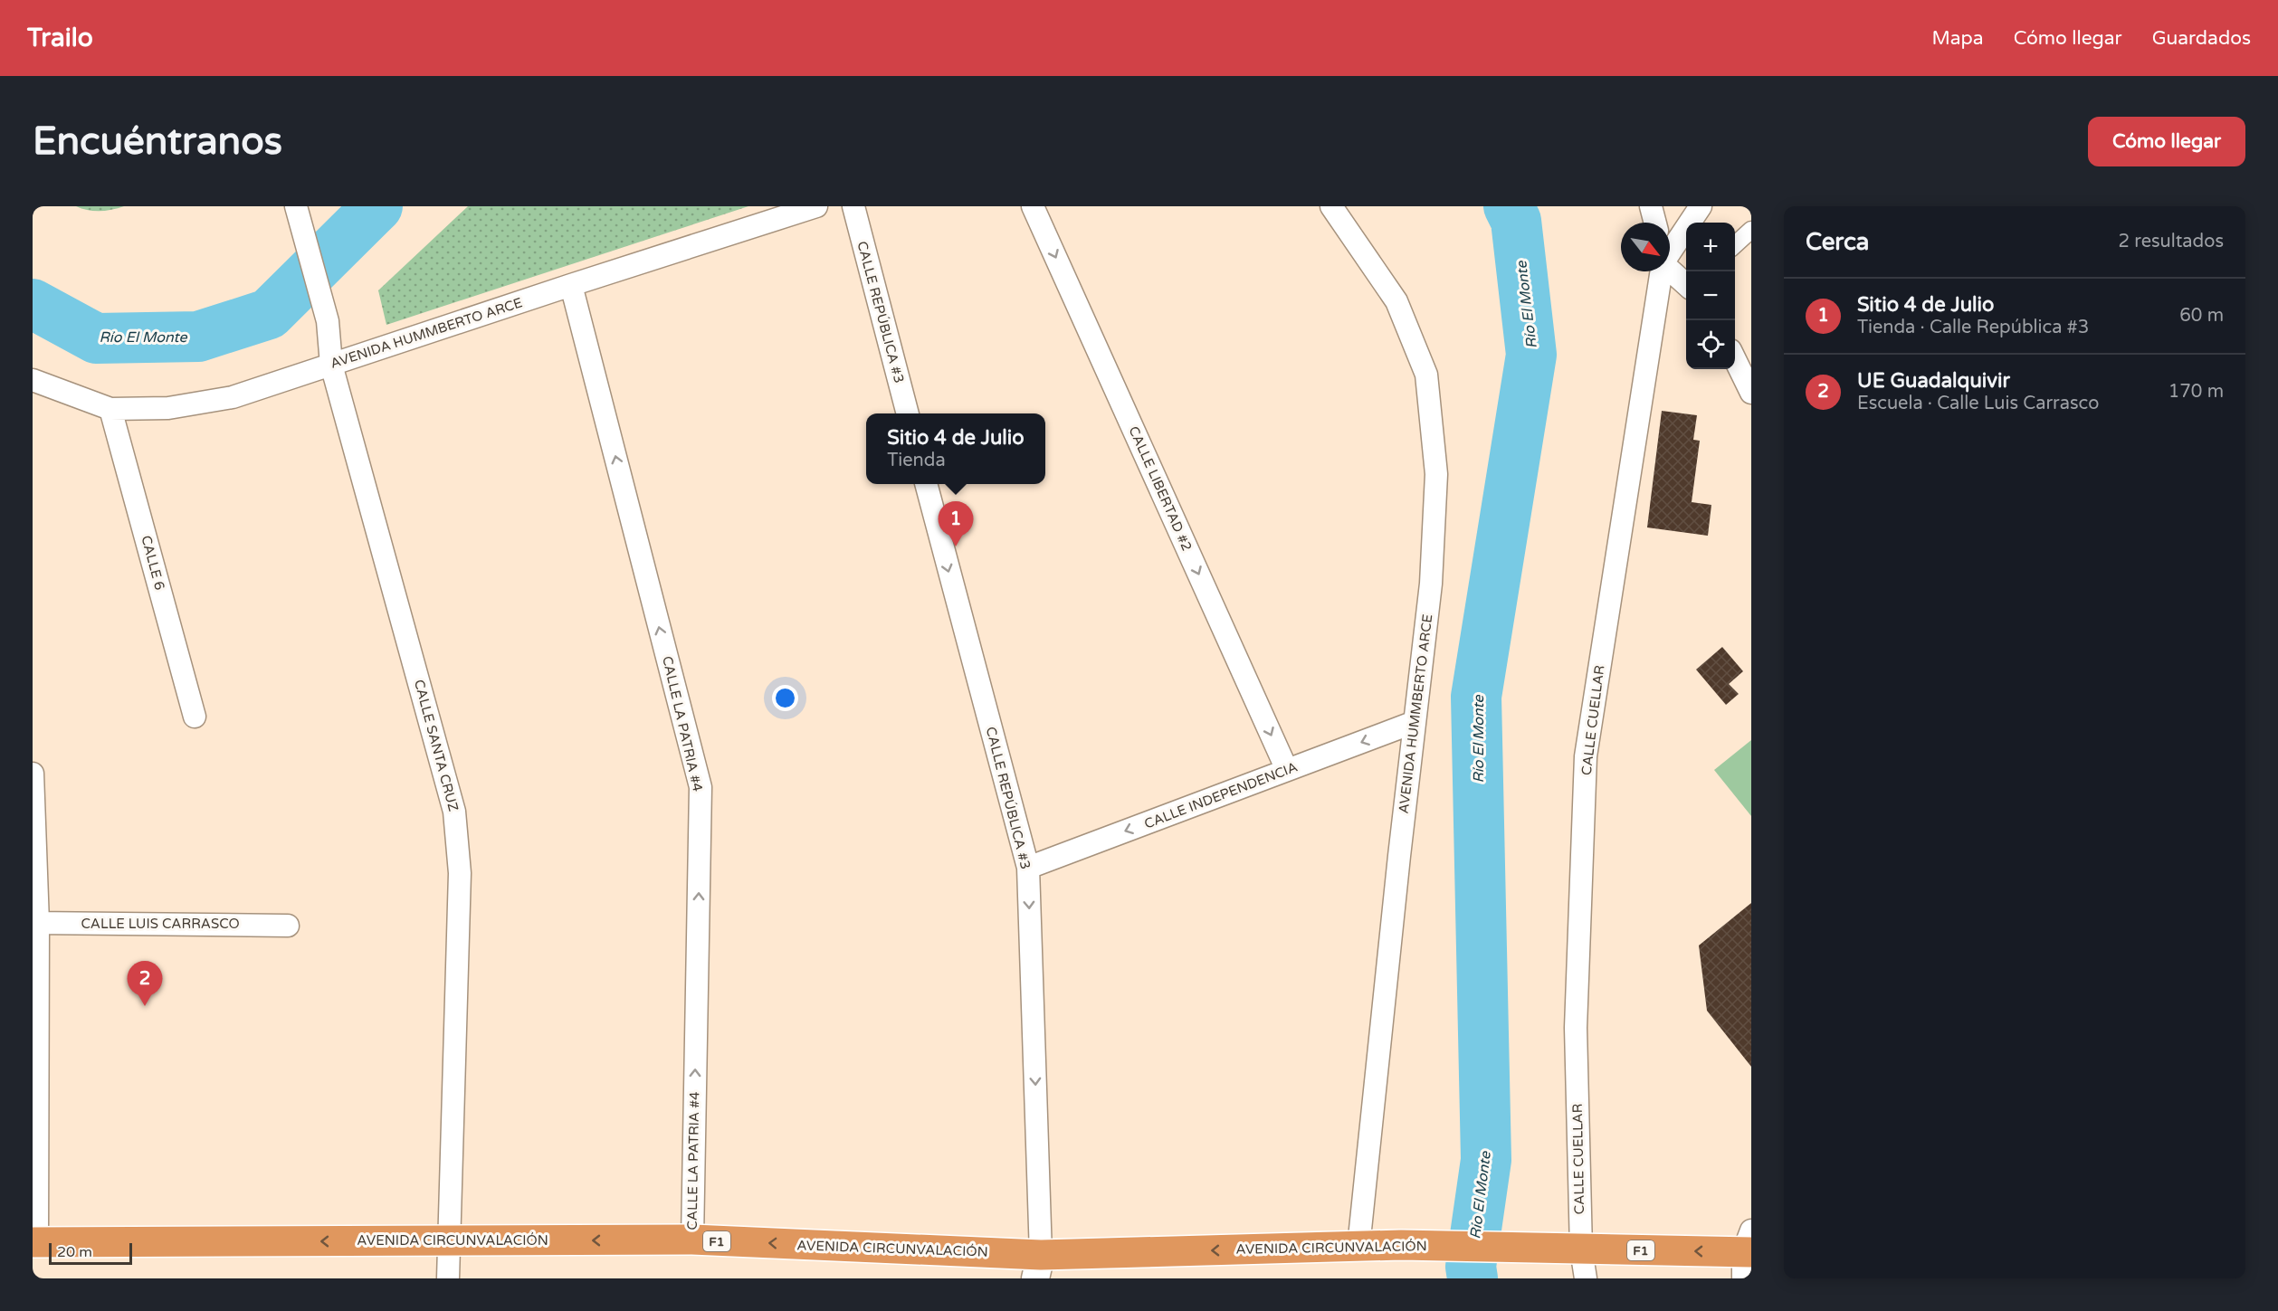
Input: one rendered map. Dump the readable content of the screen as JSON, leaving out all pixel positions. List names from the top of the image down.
{
  "streets": {
    "highway": ["AVENIDA CIRCUNVALACIÓN", "F1"],
    "street": [
      "CALLE REPÚBLICA #3",
      "AVENIDA HUMMBERTO ARCE",
      "CALLE LIBERTAD #2",
      "CALLE 6",
      "CALLE CUELLAR",
      "CALLE LA PATRIA #4",
      "CALLE SANTA CRUZ",
      "CALLE INDEPENDENCIA",
      "CALLE LUIS CARRASCO"
    ]
  },
  "crossings": [
    ["CALLE REPÚBLICA #3", "CALLE INDEPENDENCIA"],
    ["CALLE REPÚBLICA #3", "AVENIDA CIRCUNVALACIÓN"],
    ["AVENIDA HUMMBERTO ARCE", "CALLE 6"],
    ["AVENIDA HUMMBERTO ARCE", "CALLE LA PATRIA #4"],
    ["AVENIDA HUMMBERTO ARCE", "CALLE SANTA CRUZ"],
    ["AVENIDA HUMMBERTO ARCE", "CALLE INDEPENDENCIA"],
    ["AVENIDA HUMMBERTO ARCE", "AVENIDA CIRCUNVALACIÓN"],
    ["CALLE LIBERTAD #2", "CALLE INDEPENDENCIA"],
    ["CALLE CUELLAR", "AVENIDA CIRCUNVALACIÓN"],
    ["CALLE LA PATRIA #4", "AVENIDA CIRCUNVALACIÓN"],
    ["CALLE SANTA CRUZ", "AVENIDA CIRCUNVALACIÓN"]
  ],
  "one_way": [
    "CALLE REPÚBLICA #3",
    "CALLE LIBERTAD #2",
    "CALLE LA PATRIA #4",
    "CALLE INDEPENDENCIA",
    "AVENIDA CIRCUNVALACIÓN"
  ],
  "water": ["Río El Monte"],
  "scale_bar": "20 m",
  "north": "bottom right",
  "page": {
    "header": "Trailo",
    "nav": ["Mapa", "Cómo llegar", "Guardados"],
    "buttons": "Cómo llegar",
    "title": "Encuéntranos",
    "heading": ["Cerca", "2 resultados"],
    "map_buttons": ["+", "−"],
    "list": [
      {
        "mark": "1",
        "name": "Sitio 4 de Julio",
        "note": "Tienda · Calle República #3",
        "value": "60 m"
      },
      {
        "mark": "2",
        "name": "UE Guadalquivir",
        "note": "Escuela · Calle Luis Carrasco",
        "value": "170 m"
      }
    ],
    "popup": ["Sitio 4 de Julio", "Tienda"],
    "pins": ["1", "2"],
    "scale": "20 m"
  }
}
